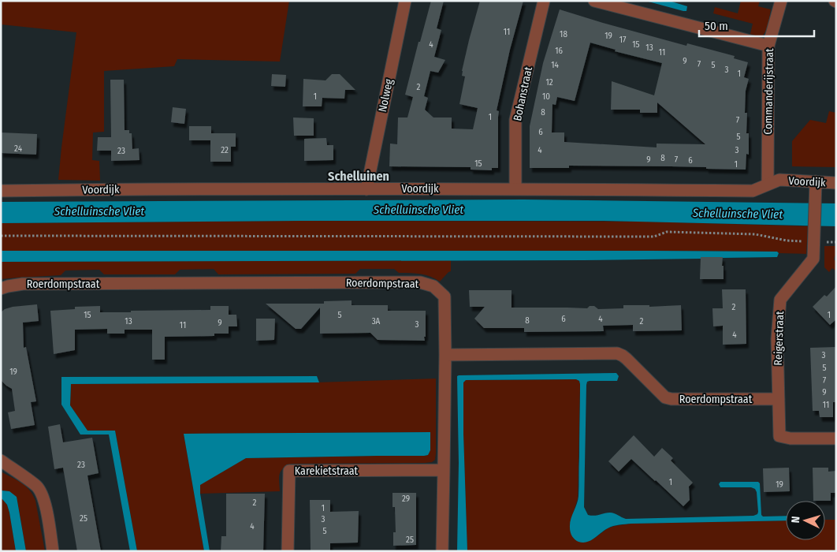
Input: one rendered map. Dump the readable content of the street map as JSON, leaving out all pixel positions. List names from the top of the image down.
{
  "streets": {
    "street": [
      "Commanderijstraat",
      "Bohanstraat",
      "Nolweg",
      "Voordijk",
      "Roerdompstraat",
      "Reigerstraat",
      "Karekietstraat"
    ]
  },
  "crossings": [
    ["Commanderijstraat", "Voordijk"],
    ["Bohanstraat", "Voordijk"],
    ["Nolweg", "Voordijk"],
    ["Voordijk", "Reigerstraat"],
    ["Roerdompstraat", "Reigerstraat"]
  ],
  "districts": ["Schelluinen"],
  "water": ["Schelluinsche Vliet"],
  "house_numbers": [
    "11",
    "18",
    "19",
    "17",
    "4",
    "15",
    "13",
    "16",
    "11",
    "9",
    "7",
    "14",
    "5",
    "3",
    "1",
    "12",
    "2",
    "1",
    "10",
    "8",
    "1",
    "7",
    "6",
    "5",
    "24",
    "22",
    "4",
    "3",
    "23",
    "8",
    "9",
    "7",
    "6",
    "15",
    "1",
    "2",
    "15",
    "5",
    "1",
    "6",
    "4",
    "8",
    "13",
    "3A",
    "2",
    "9",
    "3",
    "11",
    "4",
    "3",
    "5",
    "19",
    "7",
    "9",
    "11",
    "23",
    "1",
    "19",
    "29",
    "2",
    "1",
    "25",
    "3",
    "4",
    "5",
    "25"
  ],
  "scale_bar": "50 m",
  "north": "left"
}
